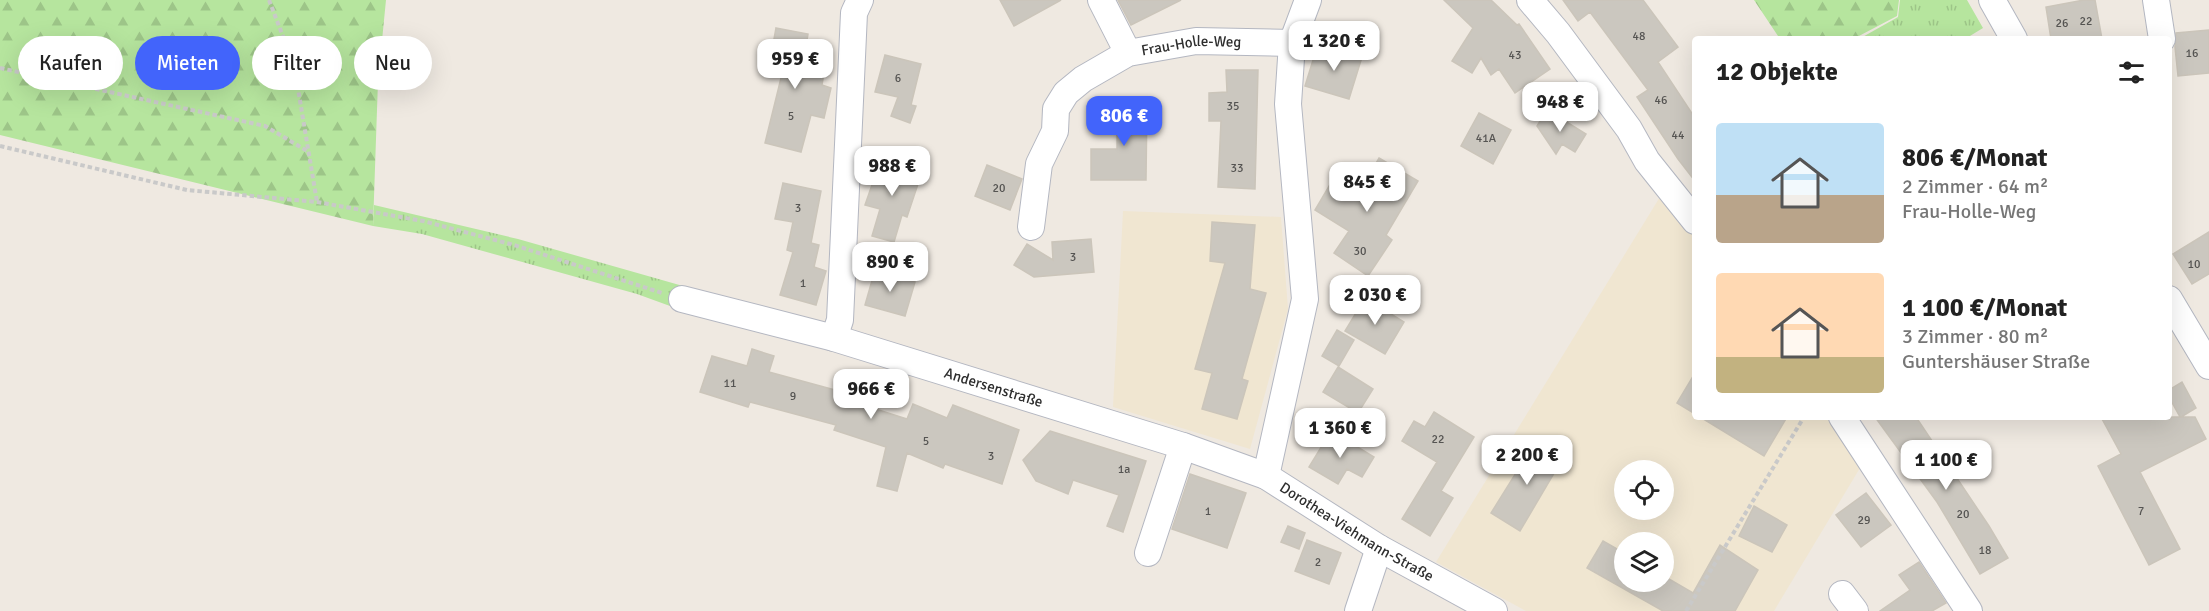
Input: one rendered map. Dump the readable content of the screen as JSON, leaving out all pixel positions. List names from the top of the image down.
{
  "streets": {
    "street": ["Frau-Holle-Weg", "Andersenstraße", "Dorothea-Viehmann-Straße"]
  },
  "crossings": [
    ["Frau-Holle-Weg", "Dorothea-Viehmann-Straße"],
    ["Andersenstraße", "Dorothea-Viehmann-Straße"]
  ],
  "house_numbers": [
    "22",
    "26",
    "48",
    "16",
    "43",
    "6",
    "46",
    "35",
    "5",
    "44",
    "41A",
    "33",
    "20",
    "3",
    "30",
    "3",
    "10",
    "1",
    "11",
    "9",
    "22",
    "5",
    "3",
    "1a",
    "1",
    "7",
    "20",
    "29",
    "18",
    "2"
  ],
  "page": {
    "price": [
      "1 320 €",
      "959 €",
      "948 €",
      "806 €",
      "988 €",
      "845 €",
      "890 €",
      "2 030 €",
      "966 €",
      "1 360 €",
      "2 200 €",
      "1 100 €"
    ],
    "chip": [
      "Kaufen",
      "Mieten",
      "Filter",
      "Neu"
    ],
    "heading": "12 Objekte",
    "list": [
      {
        "name": "806 €/Monat",
        "note": "2 Zimmer · 64 m² · Frau-Holle-Weg"
      },
      {
        "name": "1 100 €/Monat",
        "note": "3 Zimmer · 80 m² · Guntershäuser Straße"
      }
    ]
  }
}
